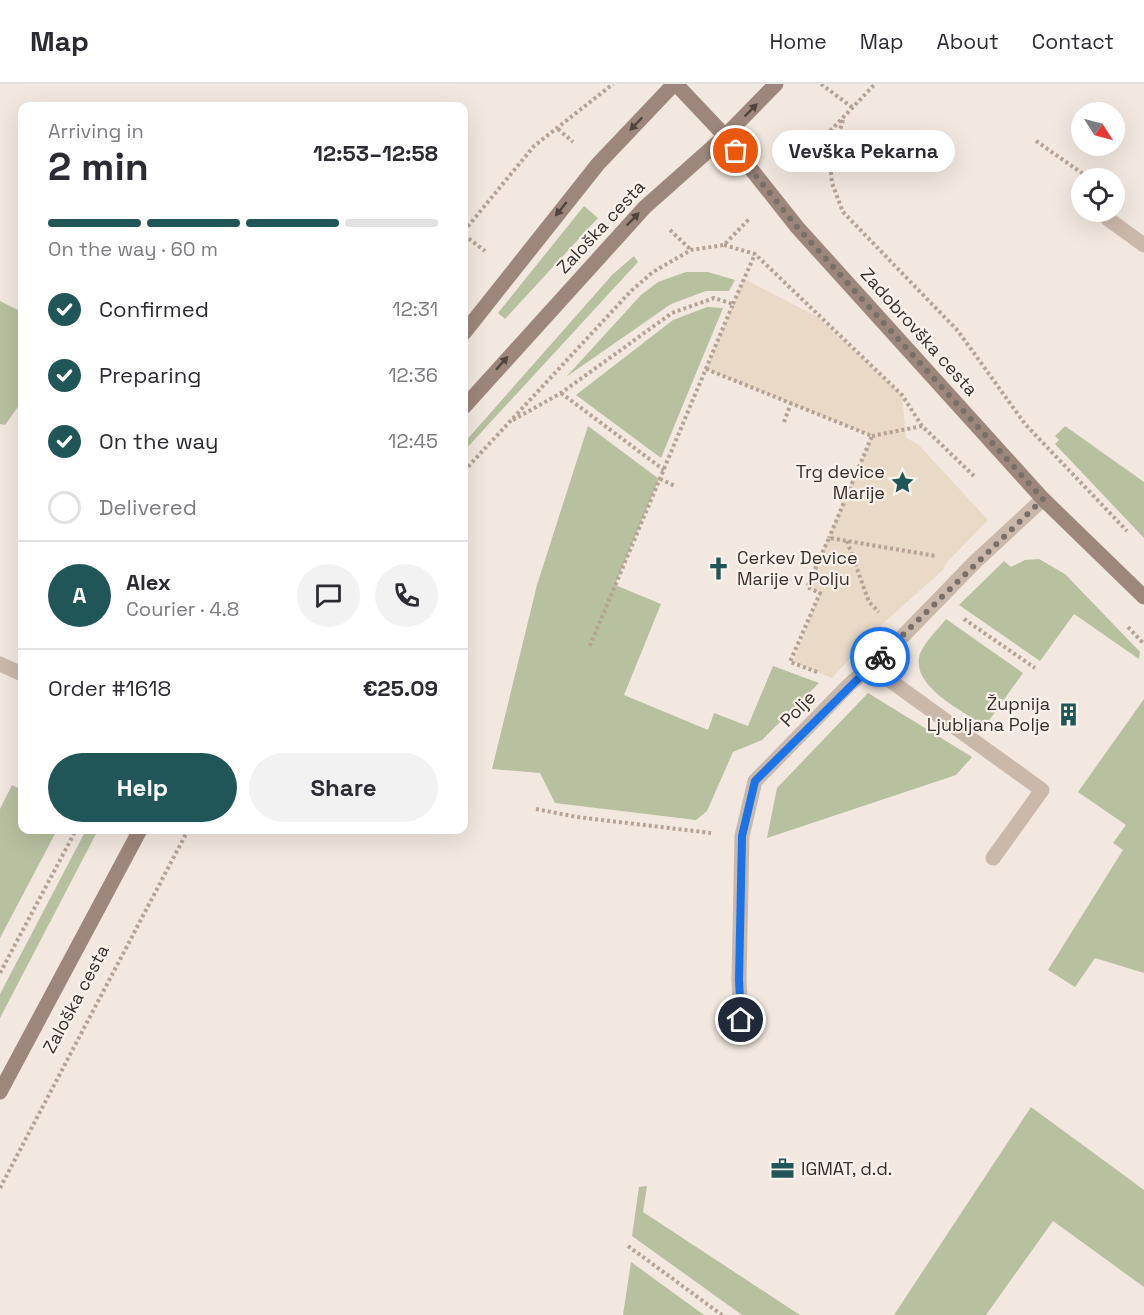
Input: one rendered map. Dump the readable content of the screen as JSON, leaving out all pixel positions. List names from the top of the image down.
{
  "streets": {
    "main road": ["Zaloška cesta", "Zadobrovška cesta"],
    "street": ["Polje"]
  },
  "crossings": [
    ["Zaloška cesta", "Zadobrovška cesta"],
    ["Zadobrovška cesta", "Polje"]
  ],
  "places": {
    "other": ["Vevška Pekarna"],
    "place": ["Trg device Marije"],
    "church": ["Cerkev Device Marije v Polju"],
    "building": ["Župnija Ljubljana Polje"],
    "office": ["IGMAT, d.d."]
  },
  "north": "bottom right",
  "page": {
    "header": "Map",
    "nav": [
      "Home",
      "Map",
      "About",
      "Contact"
    ],
    "heading": ["2 min", "Arriving in", "12:53–12:58"],
    "panel": [
      "Alex",
      "Courier · 4.8",
      "Order #1618",
      "€25.09"
    ],
    "bubble": "Vevška Pekarna",
    "bar": "On the way · 60 m",
    "list": [
      ["Confirmed", "12:31"],
      ["Preparing", "12:36"],
      ["On the way", "12:45"],
      "Delivered"
    ],
    "round": "A",
    "buttons": ["Help", "Share"]
  }
}
